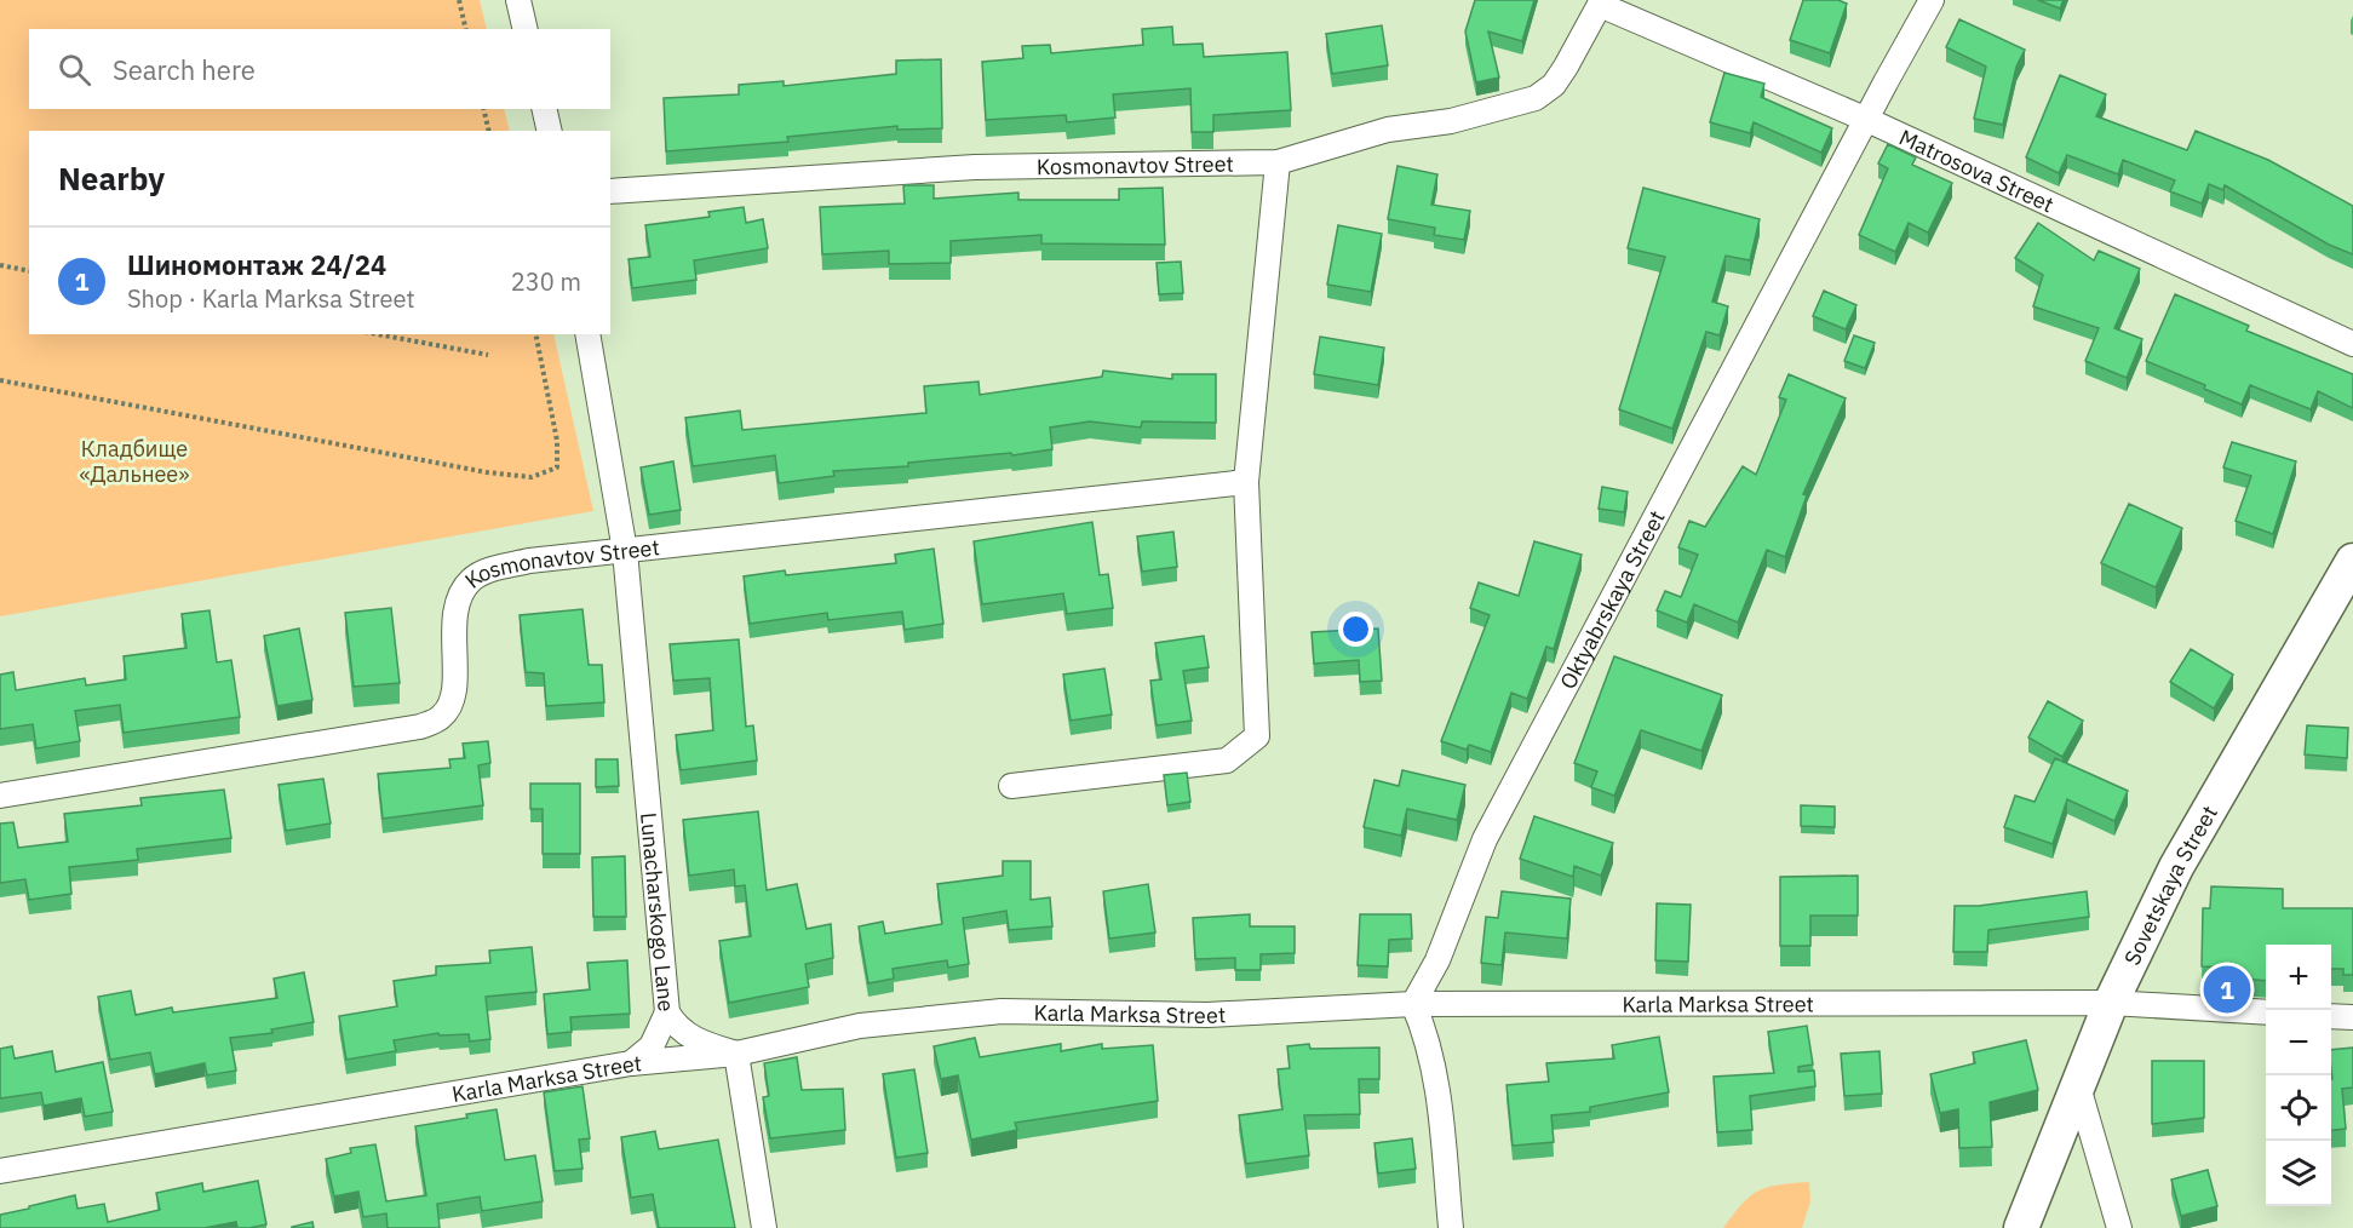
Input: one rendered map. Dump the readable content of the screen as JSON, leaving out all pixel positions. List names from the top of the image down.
{
  "streets": {
    "street": [
      "Kosmonavtov Street",
      "Matrosova Street",
      "Oktyabrskaya Street",
      "Sovetskaya Street",
      "Lunacharskogo Lane",
      "Karla Marksa Street"
    ]
  },
  "crossings": [
    ["Kosmonavtov Street", "Matrosova Street"],
    ["Kosmonavtov Street", "Lunacharskogo Lane"],
    ["Matrosova Street", "Oktyabrskaya Street"],
    ["Oktyabrskaya Street", "Karla Marksa Street"],
    ["Sovetskaya Street", "Karla Marksa Street"],
    ["Lunacharskogo Lane", "Karla Marksa Street"]
  ],
  "parks": ["Кладбище «Дальнее»"],
  "page": {
    "search": "Search here",
    "heading": "Nearby",
    "list": [
      {
        "mark": "1",
        "name": "Шиномонтаж 24/24",
        "note": "Shop · Karla Marksa Street",
        "value": "230 m"
      }
    ],
    "map_buttons": ["+", "−"],
    "pins": "1"
  }
}
